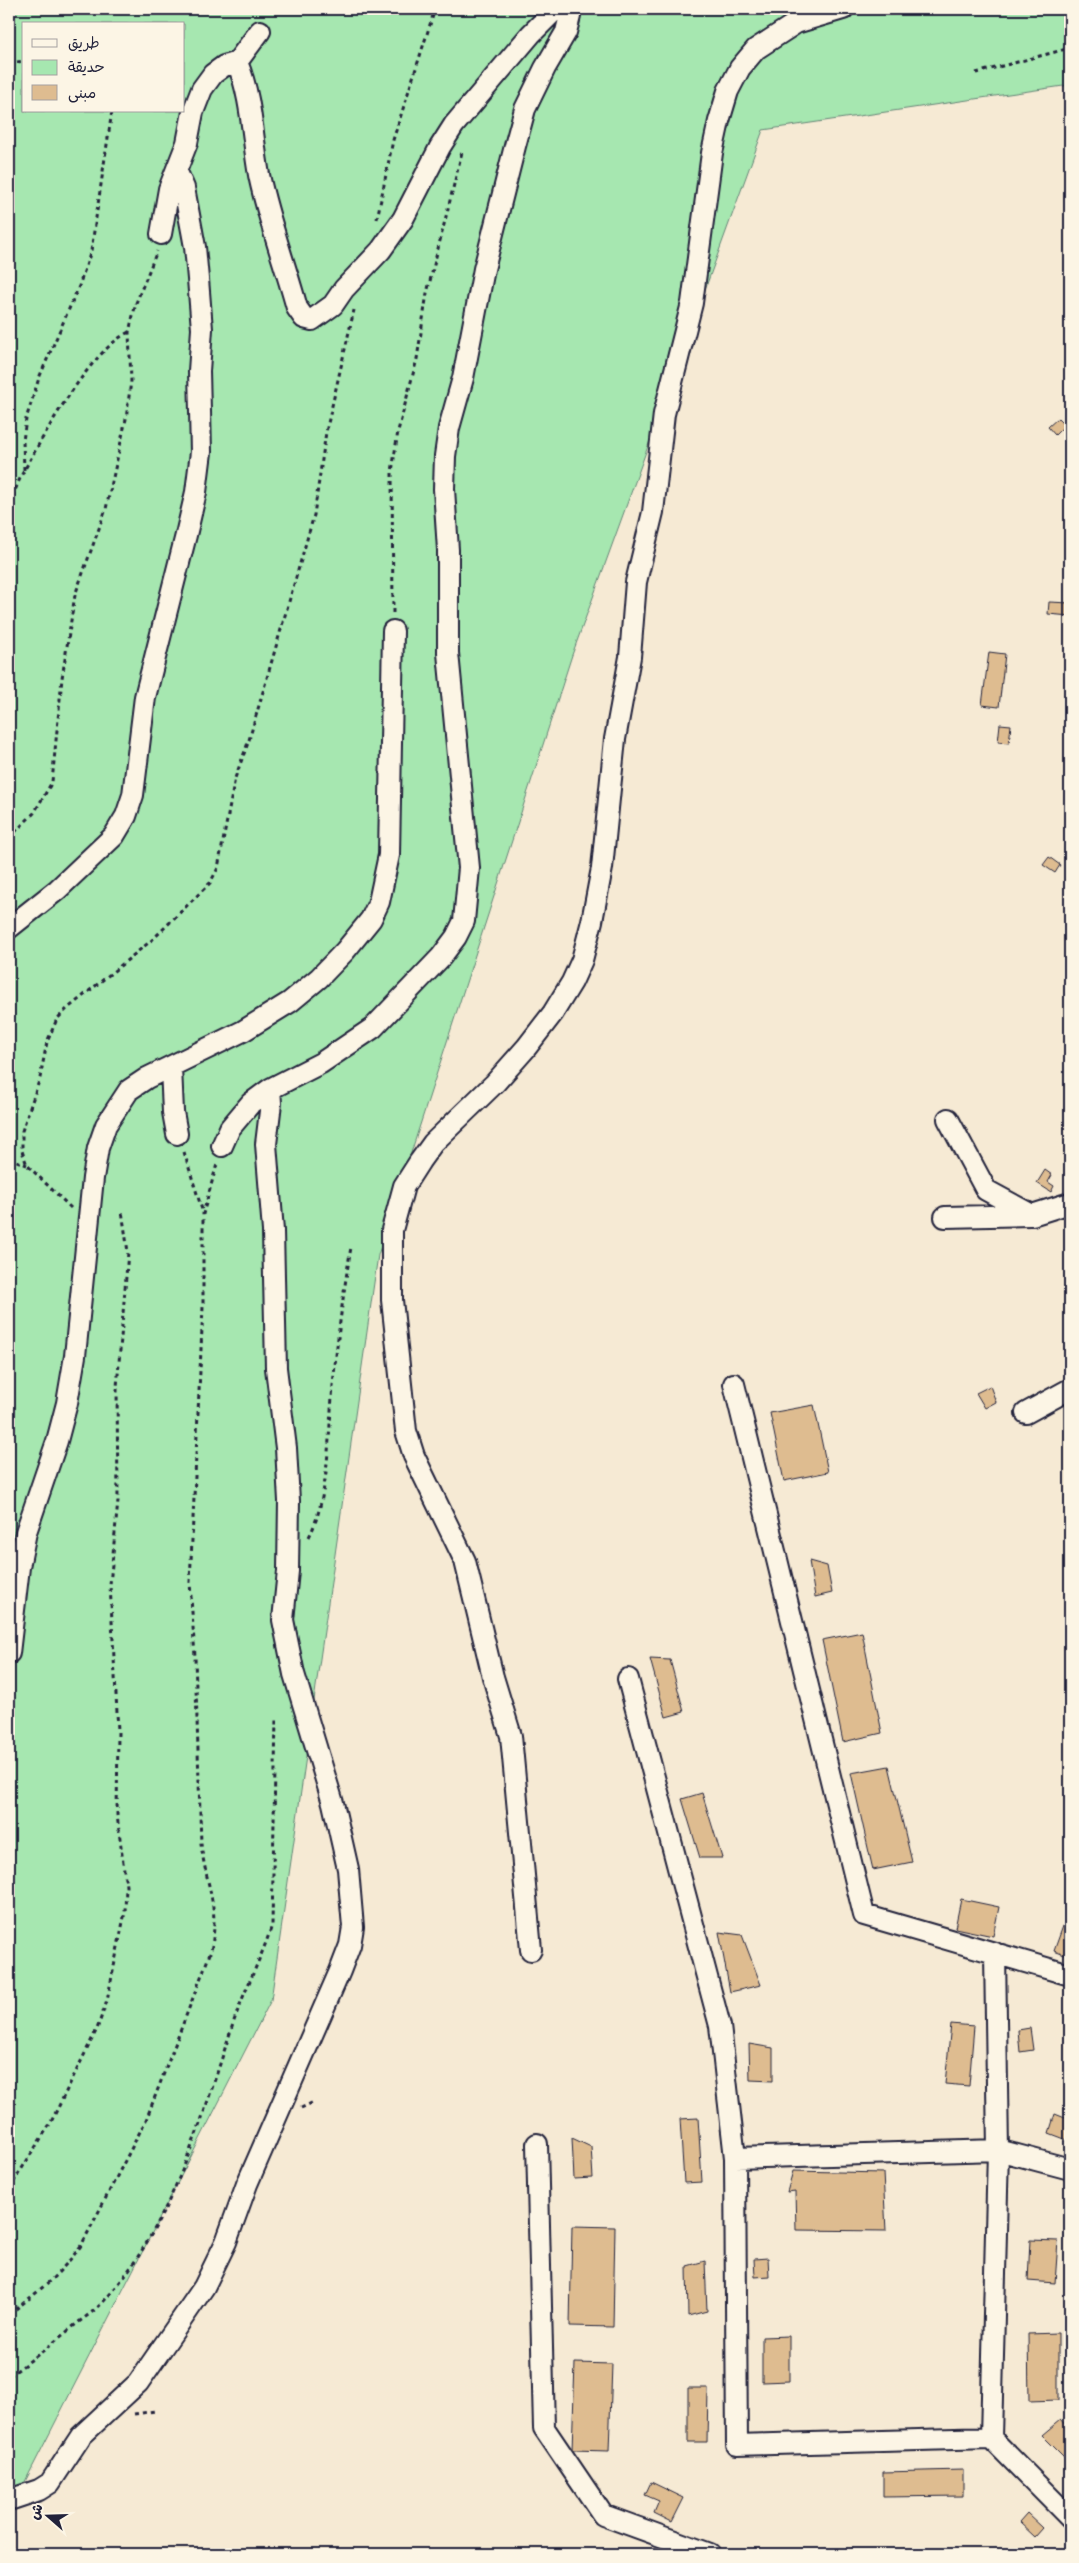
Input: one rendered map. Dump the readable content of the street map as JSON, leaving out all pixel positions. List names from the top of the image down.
{
  "legend": ["طريق", "حديقة", "مبنى"],
  "north": "left"
}
